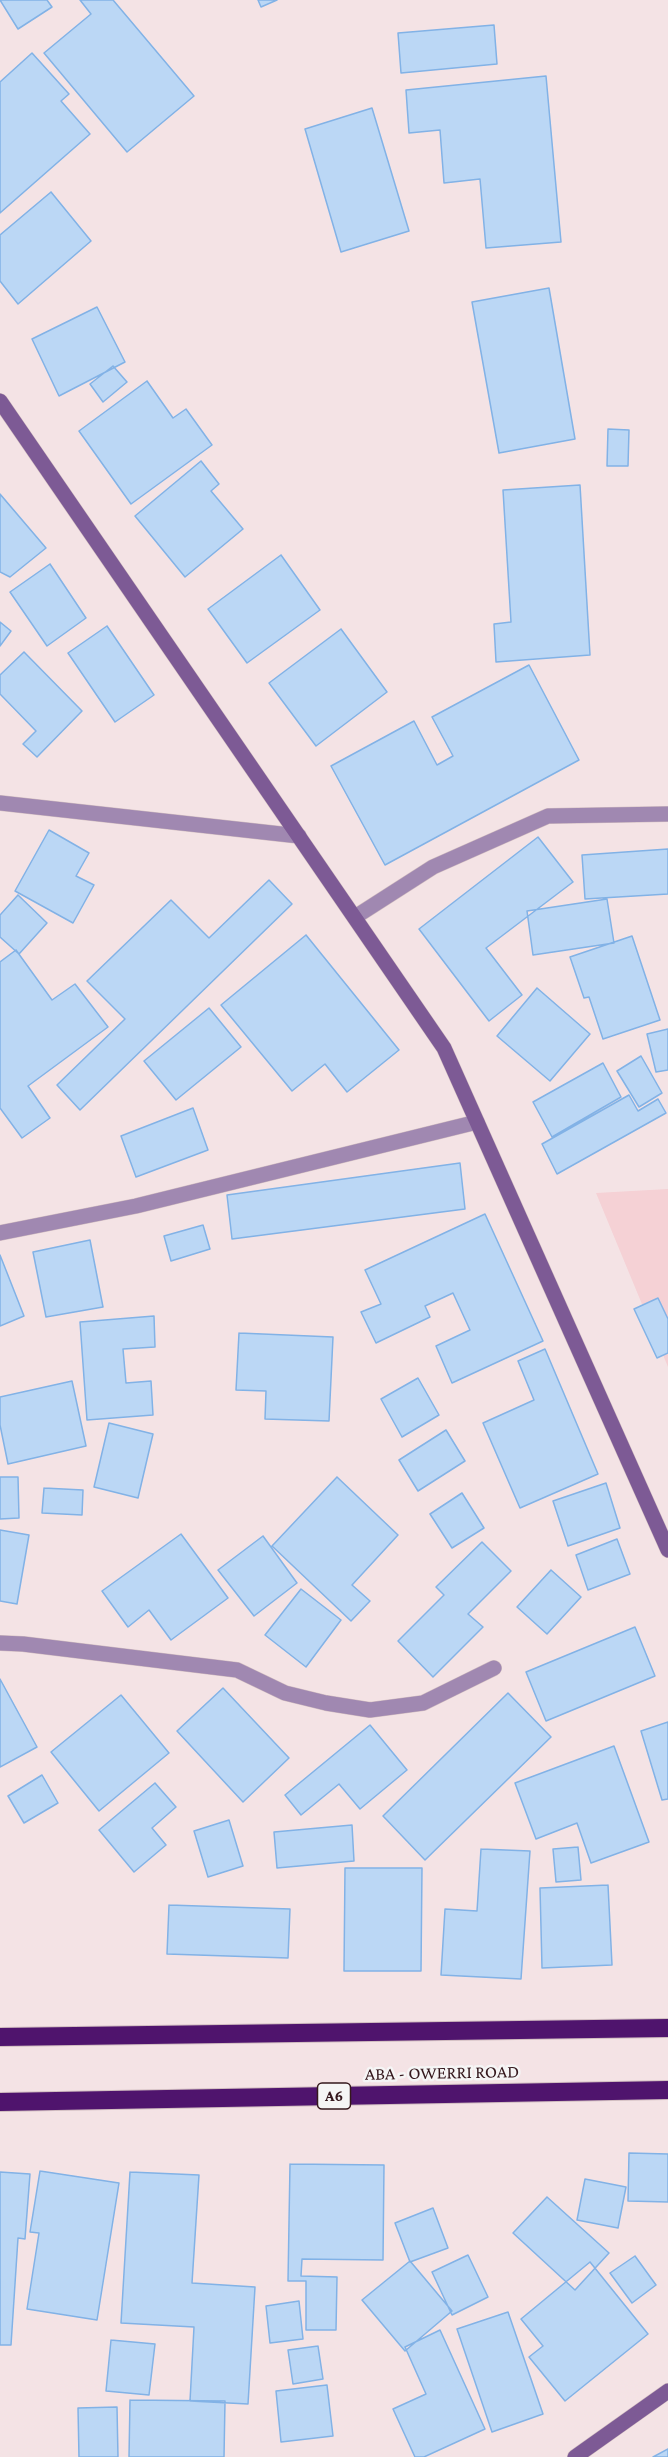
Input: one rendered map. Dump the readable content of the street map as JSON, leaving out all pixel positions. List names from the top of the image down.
{
  "streets": {
    "highway": ["ABA - OWERRI ROAD", "A6"]
  }
}
